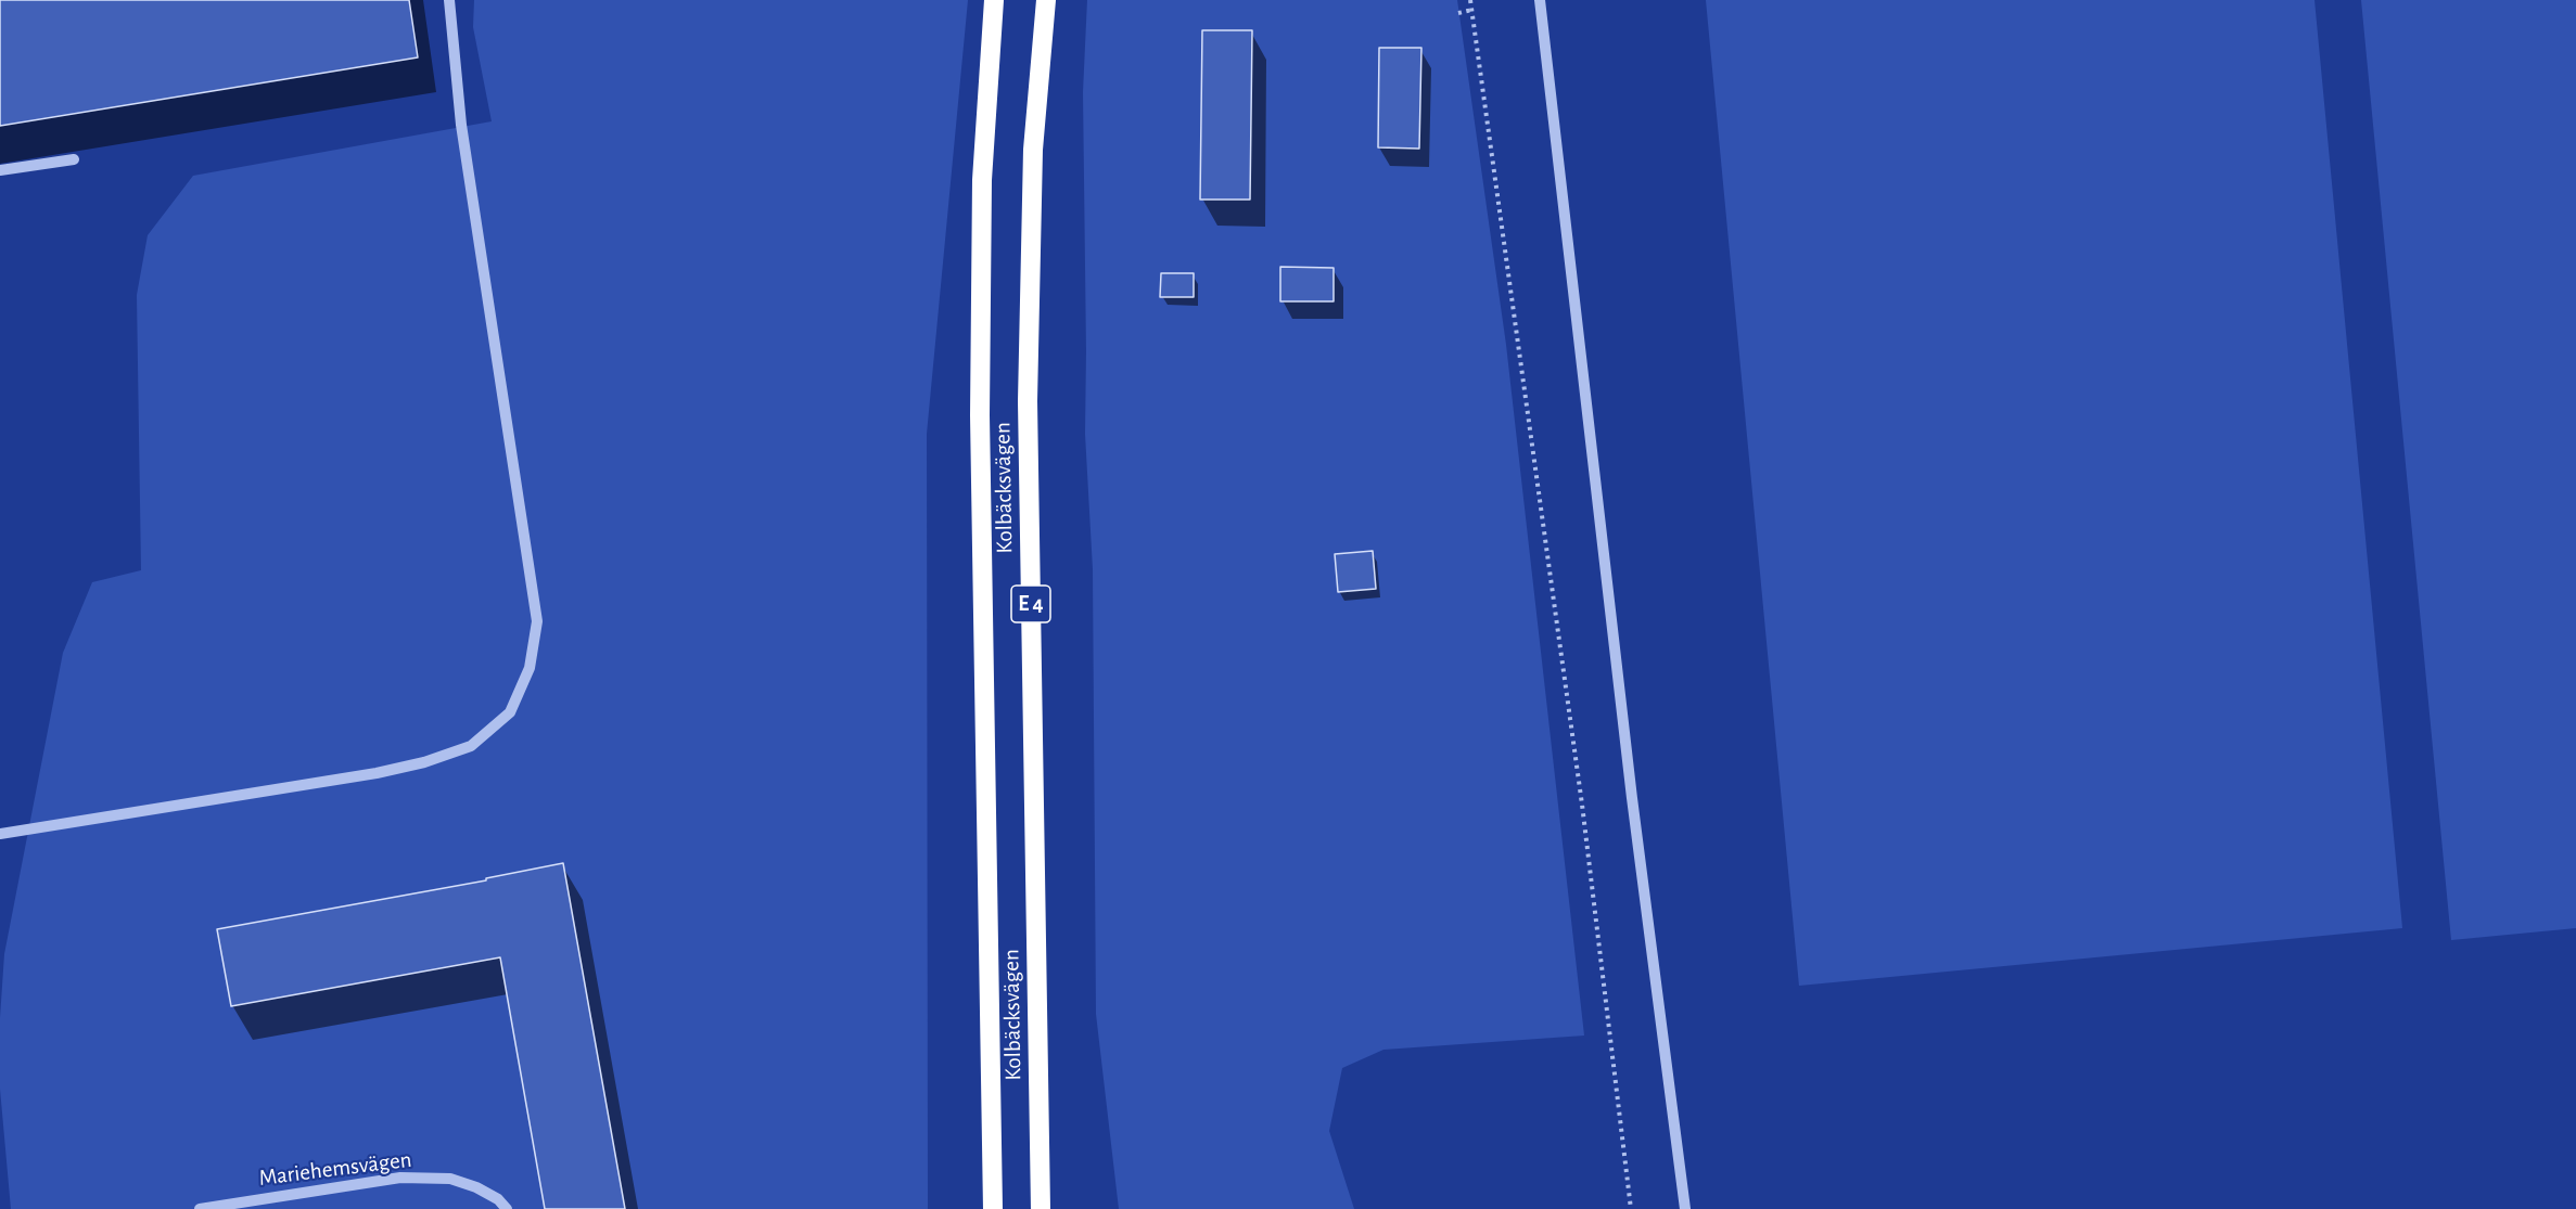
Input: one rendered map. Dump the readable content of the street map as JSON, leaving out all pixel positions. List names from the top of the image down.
{
  "streets": {
    "highway": ["Kolbäcksvägen", "E 4"],
    "street": ["Mariehemsvägen"]
  }
}
